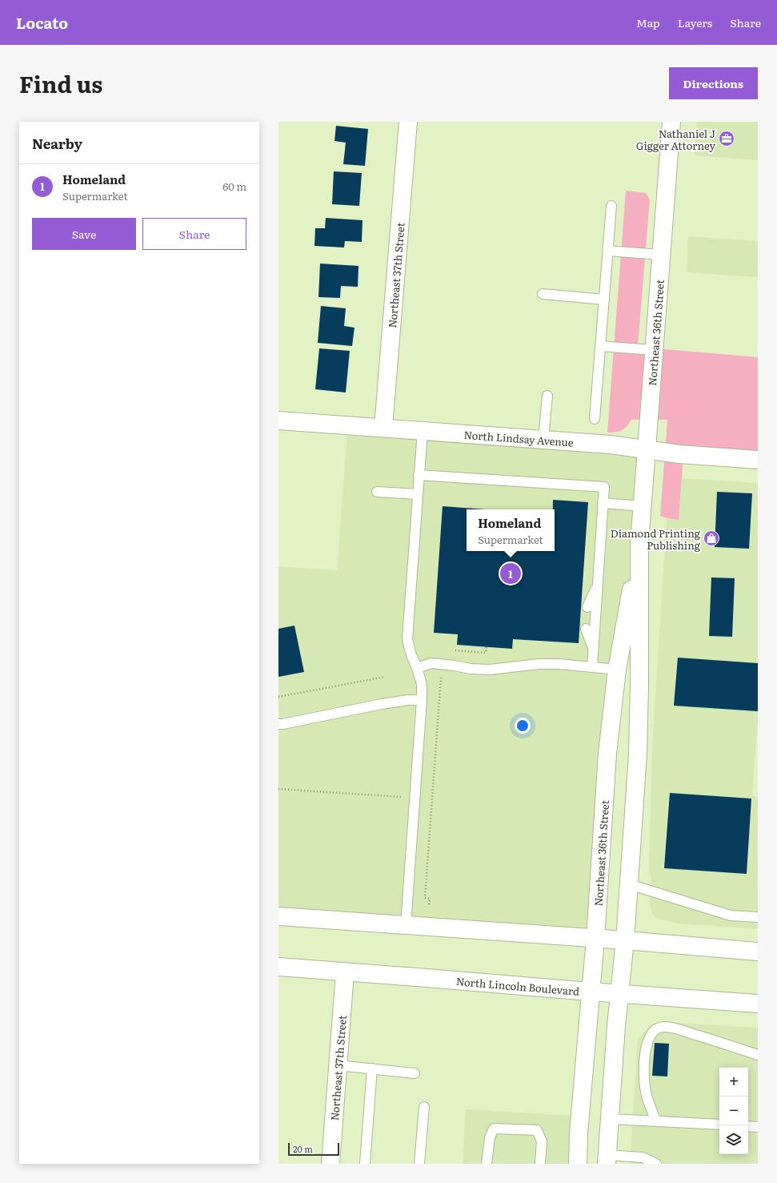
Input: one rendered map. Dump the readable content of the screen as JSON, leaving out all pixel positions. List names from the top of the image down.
{
  "streets": {
    "main road": [
      "Northeast 37th Street",
      "Northeast 36th Street",
      "North Lindsay Avenue",
      "North Lincoln Boulevard"
    ]
  },
  "crossings": [
    ["Northeast 37th Street", "North Lindsay Avenue"],
    ["Northeast 37th Street", "North Lincoln Boulevard"],
    ["Northeast 36th Street", "North Lindsay Avenue"],
    ["Northeast 36th Street", "North Lincoln Boulevard"]
  ],
  "places": {
    "office": ["Nathaniel J Gigger Attorney"],
    "shop": ["Diamond Printing Publishing"]
  },
  "scale_bar": "20 m",
  "page": {
    "header": "Locato",
    "nav": ["Map", "Layers", "Share"],
    "title": "Find us",
    "buttons": [
      "Directions",
      ["Save", "Share"]
    ],
    "heading": "Nearby",
    "list": [
      {
        "mark": "1",
        "name": "Homeland",
        "note": "Supermarket",
        "value": "60 m"
      }
    ],
    "popup": ["Homeland", "Supermarket"],
    "pins": "1",
    "map_buttons": ["+", "−"],
    "scale": "20 m"
  }
}
